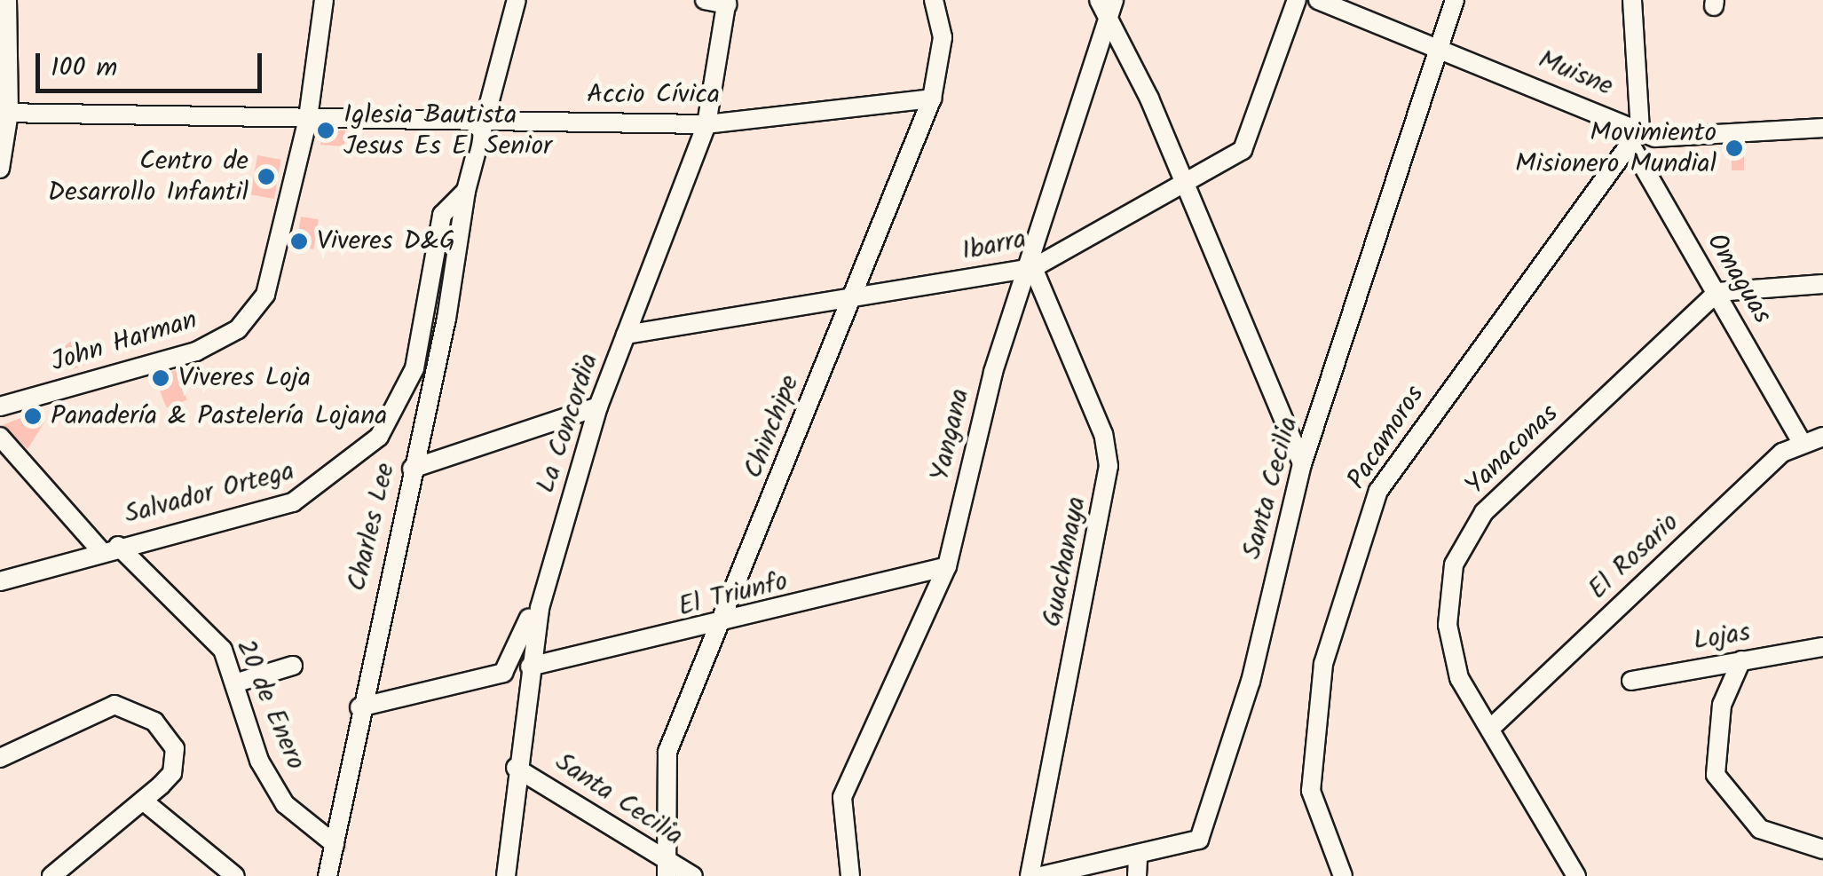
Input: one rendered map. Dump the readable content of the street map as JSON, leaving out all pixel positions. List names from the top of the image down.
{
  "streets": {
    "street": [
      "Muisne",
      "Accio Cívica",
      "Ibarra",
      "Omaguas",
      "John Harman",
      "La Concordia",
      "Chinchipe",
      "Yangana",
      "Pacamoros",
      "Yanaconas",
      "Santa Cecilia",
      "Salvador Ortega",
      "Charles Lee",
      "El Rosario",
      "Guachanaya",
      "El Triunfo",
      "Lojas",
      "20 de Enero"
    ]
  },
  "crossings": [
    ["Muisne", "Omaguas"],
    ["Muisne", "Pacamoros"],
    ["Muisne", "Santa Cecilia"],
    ["Accio Cívica", "John Harman"],
    ["Accio Cívica", "La Concordia"],
    ["Accio Cívica", "Chinchipe"],
    ["Accio Cívica", "Salvador Ortega"],
    ["Ibarra", "La Concordia"],
    ["Ibarra", "Chinchipe"],
    ["Ibarra", "Yangana"],
    ["Ibarra", "Guachanaya"],
    ["Omaguas", "Pacamoros"],
    ["Omaguas", "Yanaconas"],
    ["Omaguas", "El Rosario"],
    ["La Concordia", "Santa Cecilia"],
    ["La Concordia", "El Triunfo"],
    ["Chinchipe", "Santa Cecilia"],
    ["Chinchipe", "El Triunfo"],
    ["Yangana", "Guachanaya"],
    ["Yangana", "El Triunfo"],
    ["Yanaconas", "El Rosario"],
    ["Salvador Ortega", "Charles Lee"],
    ["Salvador Ortega", "20 de Enero"],
    ["Charles Lee", "20 de Enero"]
  ],
  "places": [
    "Iglesia Bautista Jesus Es El Senior",
    "Movimiento Misionero Mundial",
    "Centro de Desarrollo Infantil",
    "Viveres D&G",
    "Viveres Loja",
    "Panadería & Pastelería Lojana"
  ],
  "scale_bar": "100 m"
}
